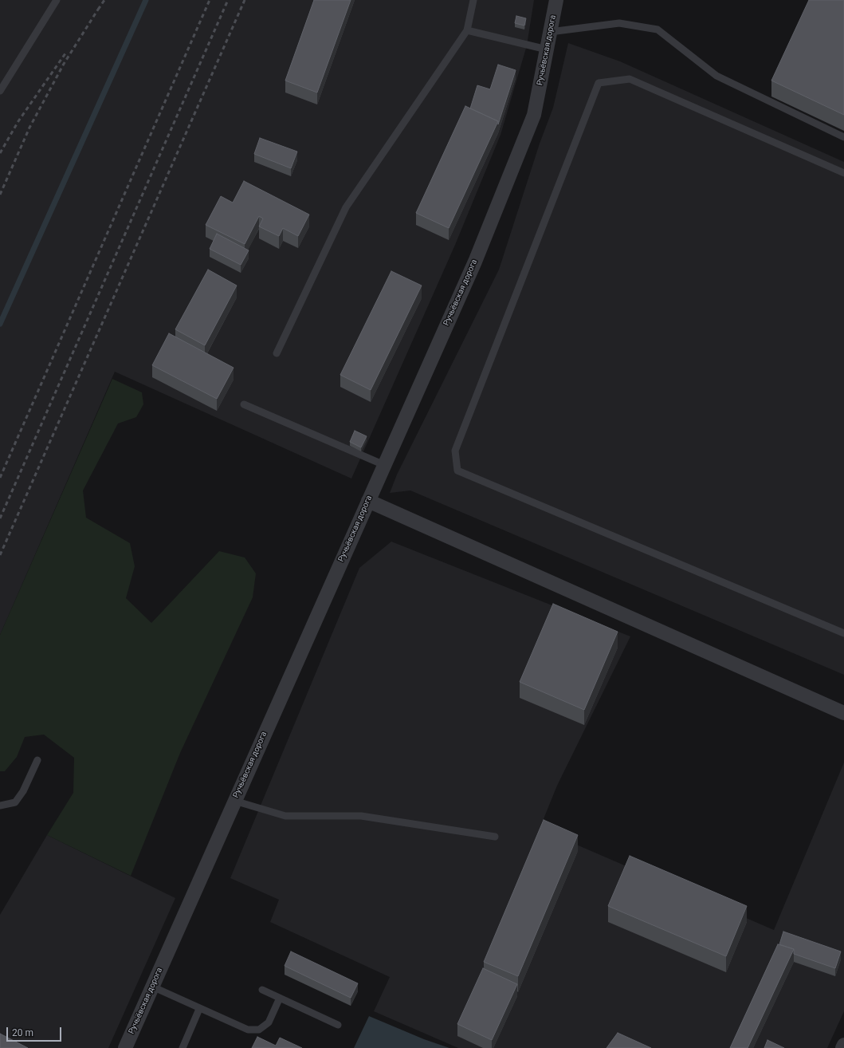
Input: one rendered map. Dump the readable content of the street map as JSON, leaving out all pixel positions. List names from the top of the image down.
{
  "streets": {
    "street": ["Ручьёвская дорога"]
  },
  "scale_bar": "20 m"
}
